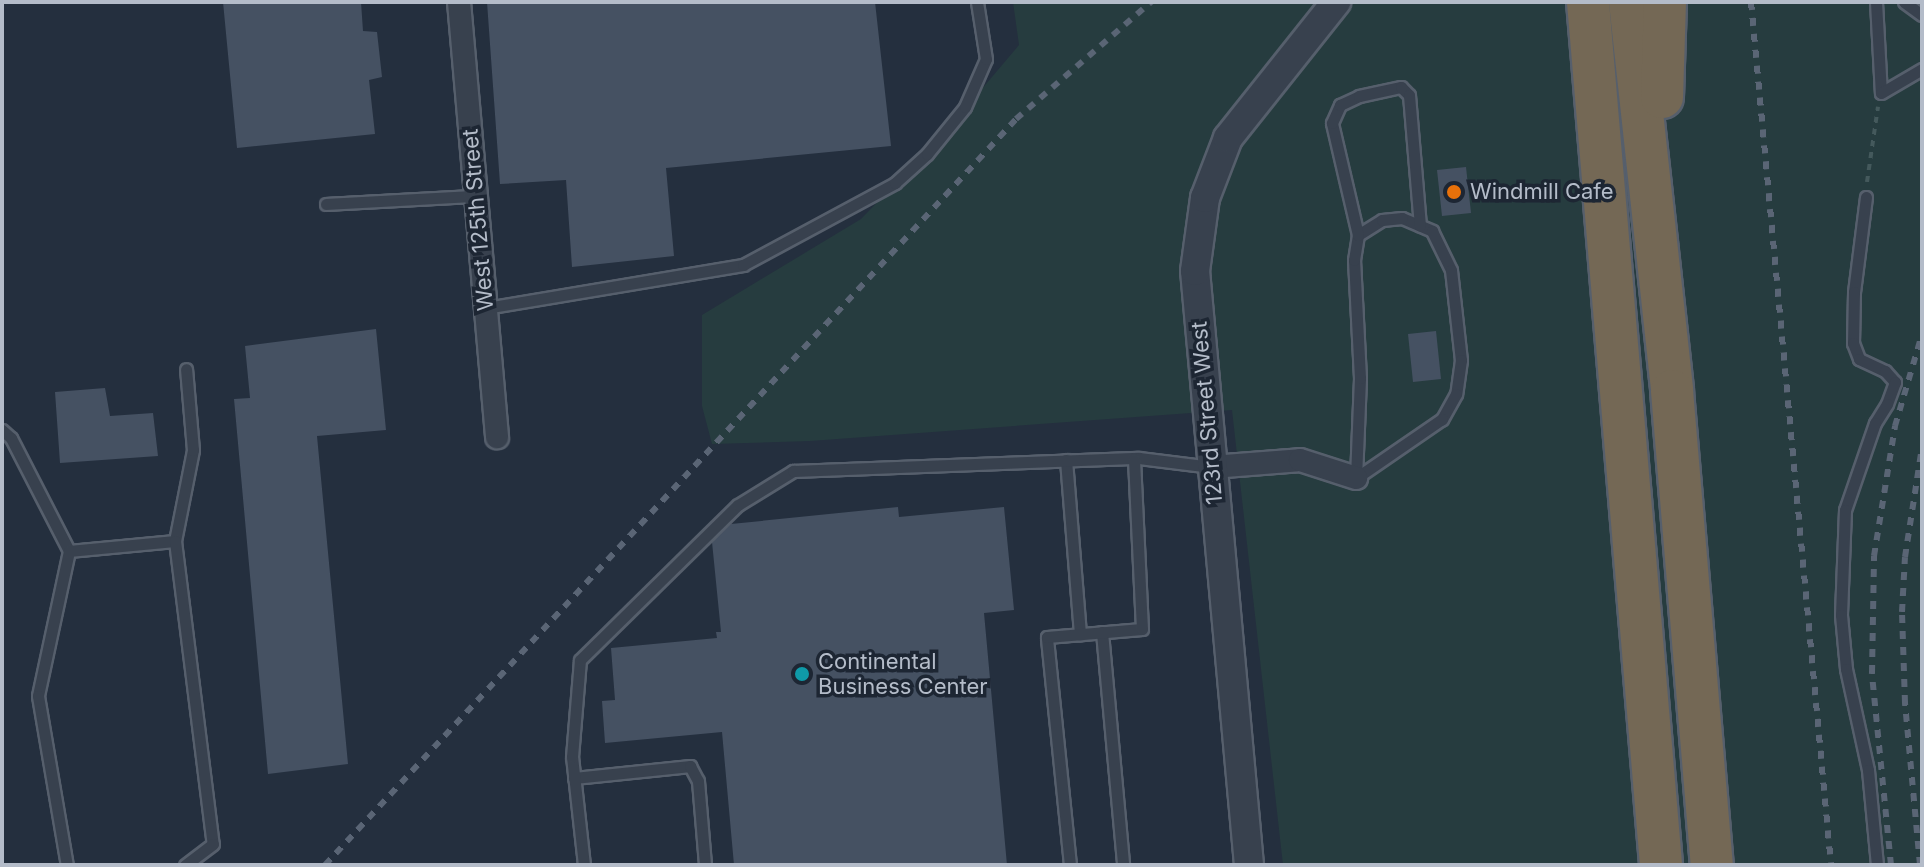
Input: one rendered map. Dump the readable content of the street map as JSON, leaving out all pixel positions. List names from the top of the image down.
{
  "streets": {
    "street": ["West 125th Street", "123rd Street West"]
  },
  "places": ["Windmill Cafe", "Continental Business Center"]
}
